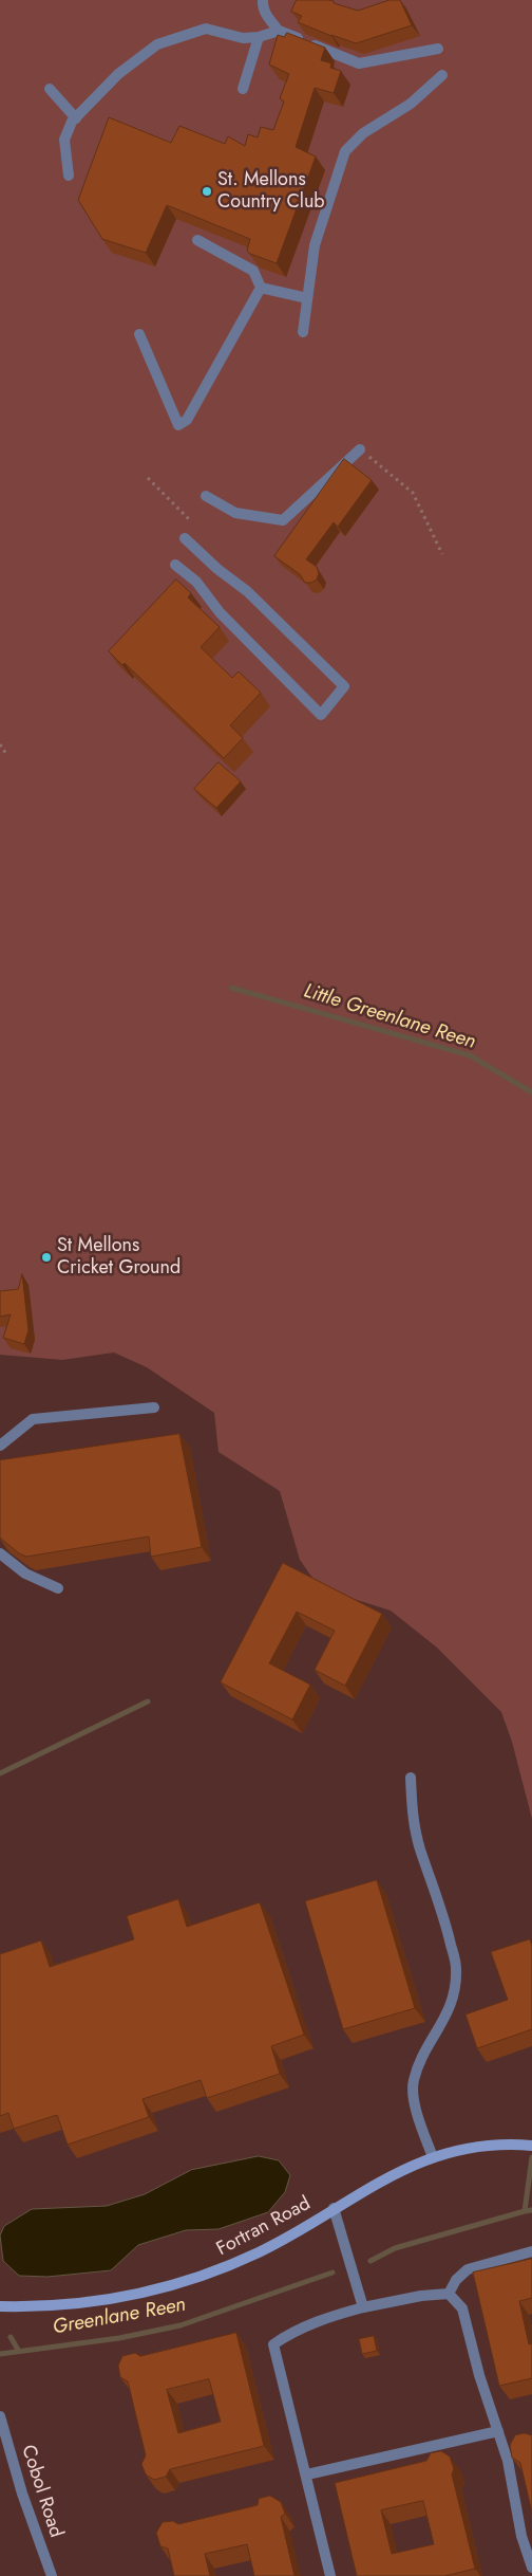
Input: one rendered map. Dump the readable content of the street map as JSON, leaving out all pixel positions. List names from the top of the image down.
{
  "streets": {
    "street": ["Fortran Road", "Cobol Road"]
  },
  "water": ["Little Greenlane Reen", "Greenlane Reen"],
  "places": ["St. Mellons Country Club", "St Mellons Cricket Ground"]
}
